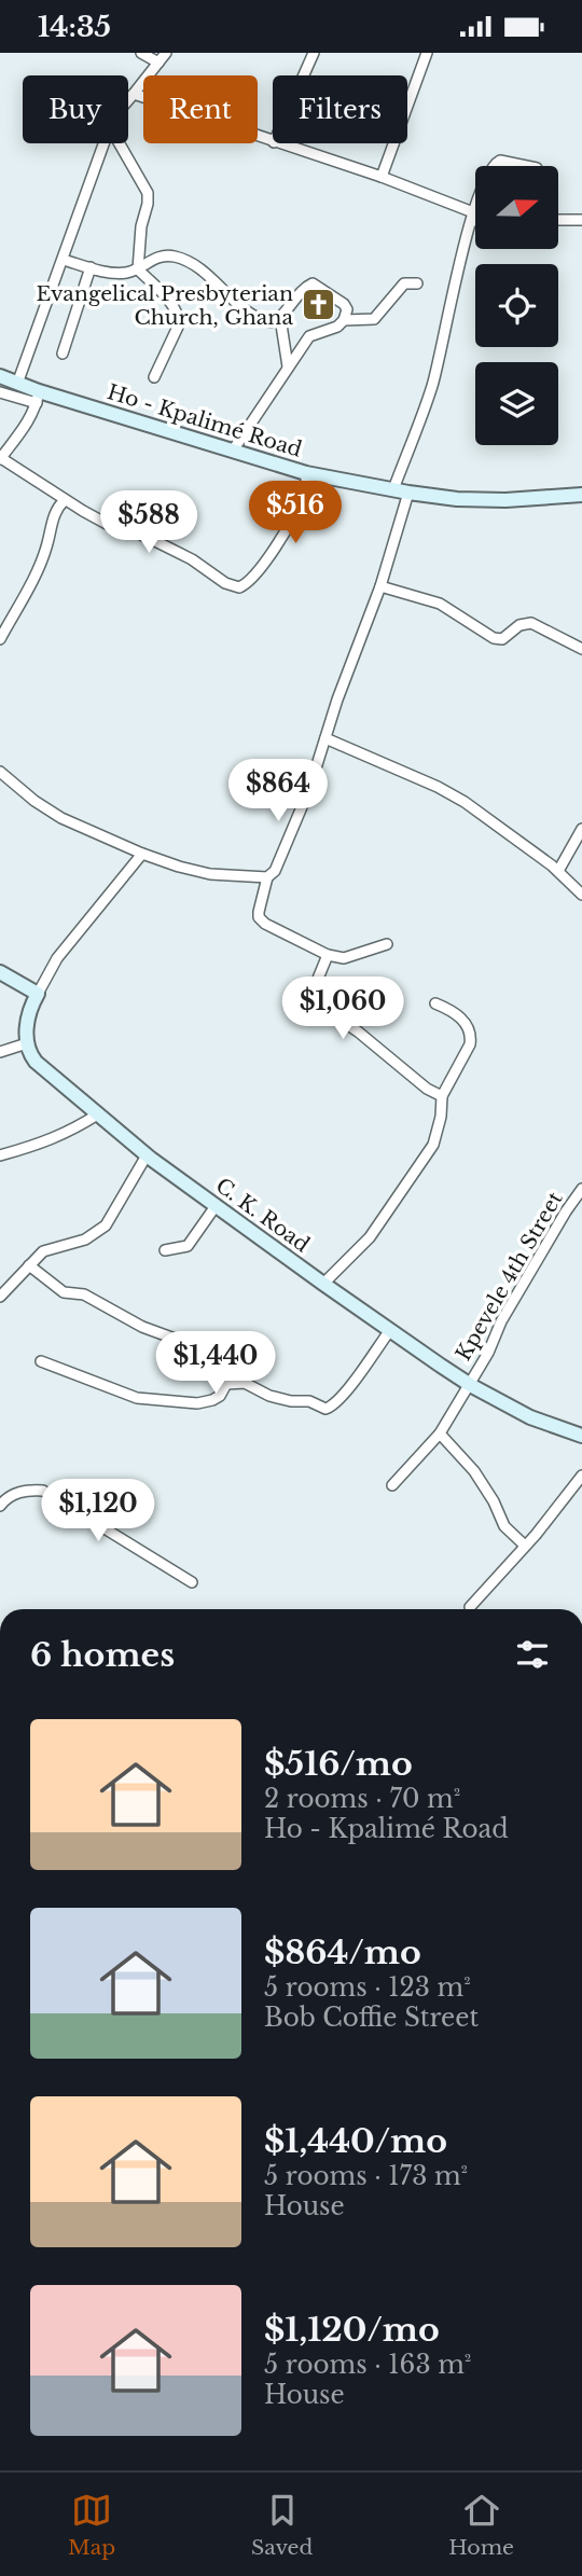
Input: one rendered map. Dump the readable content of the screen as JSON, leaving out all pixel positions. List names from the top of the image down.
{
  "streets": {
    "street": ["Ho - Kpalimé Road", "C. K. Road", "Kpevele 4th Street"]
  },
  "crossings": [
    ["C. K. Road", "Kpevele 4th Street"]
  ],
  "places": {
    "church": ["Evangelical Presbyterian Church, Ghana"]
  },
  "north": "right",
  "page": {
    "status": "14:35",
    "chip": ["Buy", "Rent", "Filters"],
    "price": [
      "$516",
      "$588",
      "$864",
      "$1,060",
      "$1,440",
      "$1,120"
    ],
    "heading": "6 homes",
    "list": [
      {
        "name": "$516/mo",
        "note": "2 rooms · 70 m² · Ho - Kpalimé Road"
      },
      {
        "name": "$864/mo",
        "note": "5 rooms · 123 m² · Bob Coffie Street"
      },
      {
        "name": "$1,440/mo",
        "note": "5 rooms · 173 m² · House"
      },
      {
        "name": "$1,120/mo",
        "note": "5 rooms · 163 m² · House"
      }
    ],
    "tabs": ["Map", "Saved", "Home"]
  }
}
